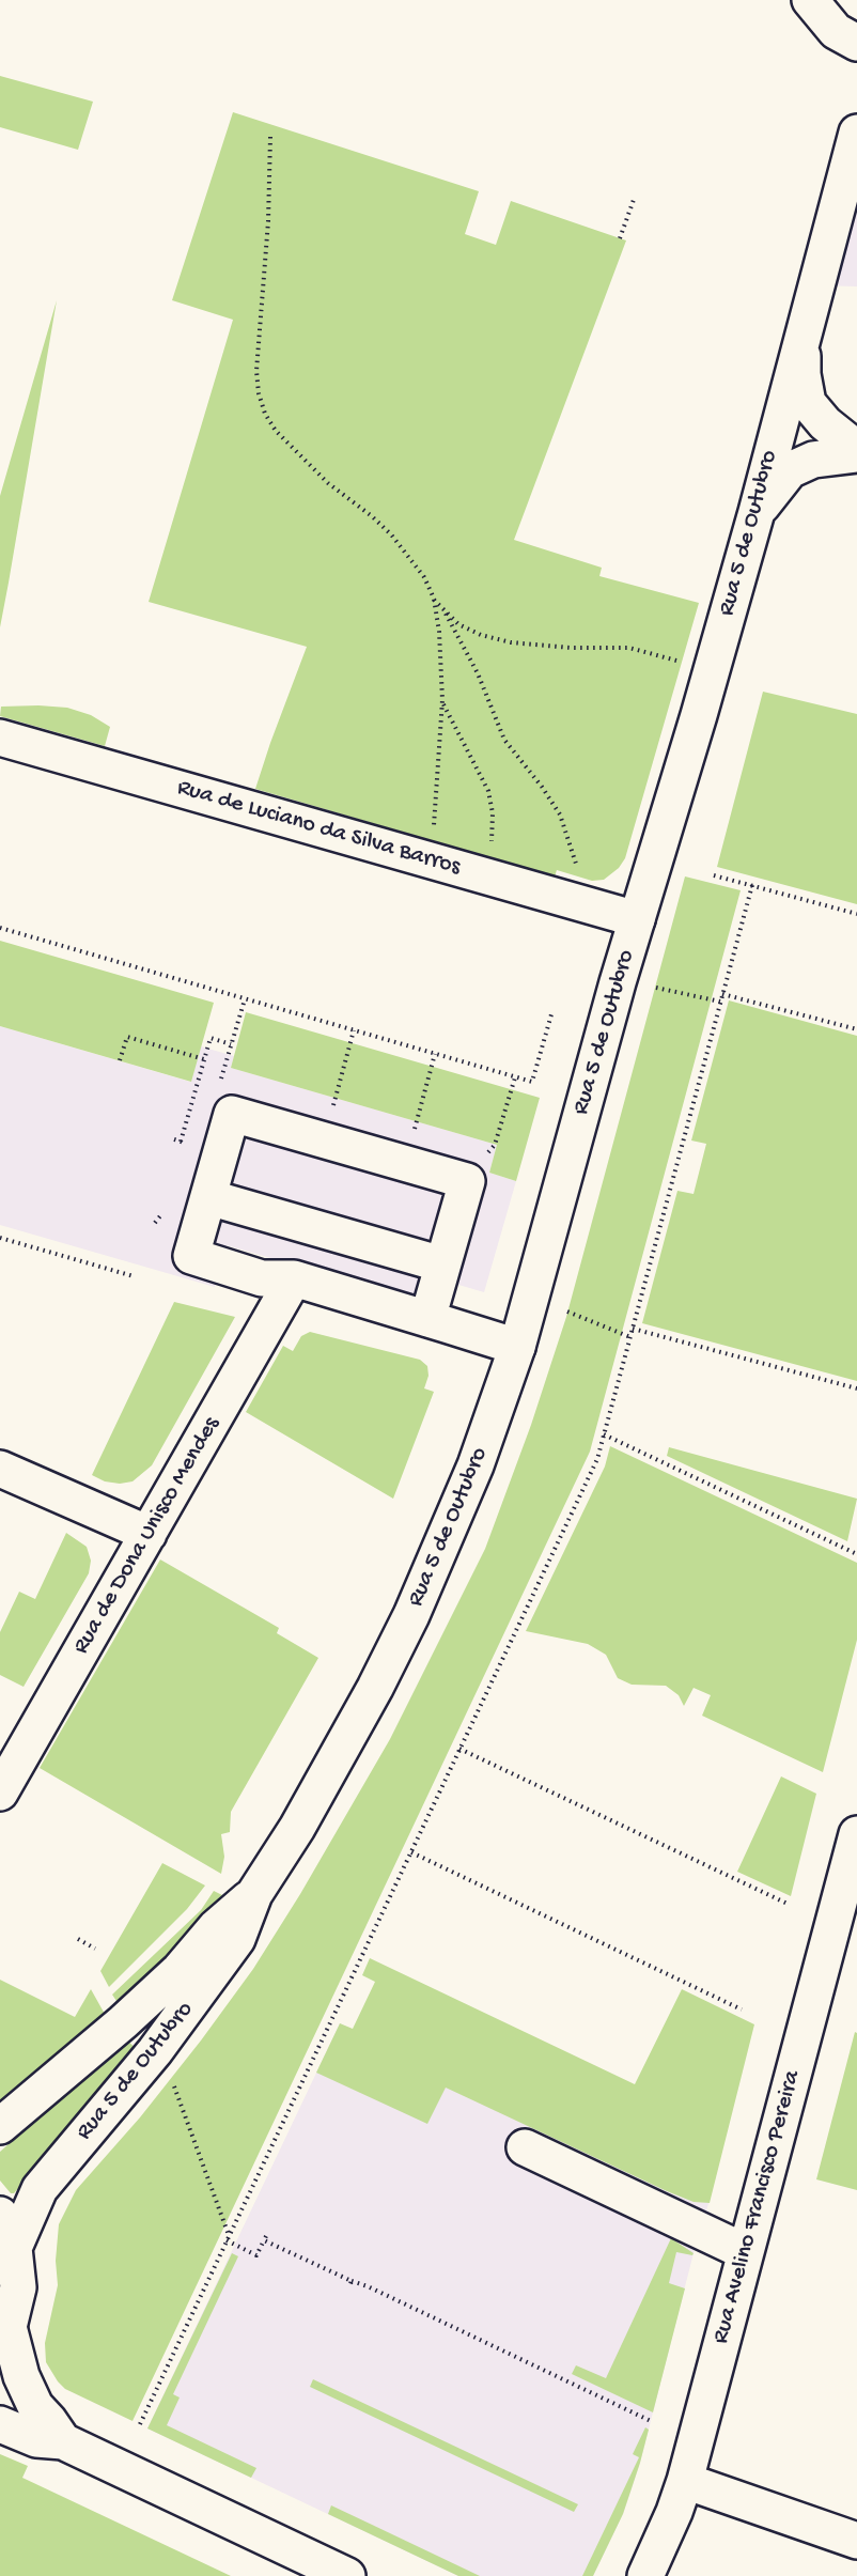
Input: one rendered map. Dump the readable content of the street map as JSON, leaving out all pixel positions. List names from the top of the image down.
{
  "streets": {
    "street": [
      "Rua 5 de Outubro",
      "Rua de Luciano da Silva Barros",
      "Rua de Dona Unisco Mendes",
      "Rua Avelino Francisco Pereira"
    ]
  },
  "crossings": [
    ["Rua 5 de Outubro", "Rua de Luciano da Silva Barros"]
  ]
}
